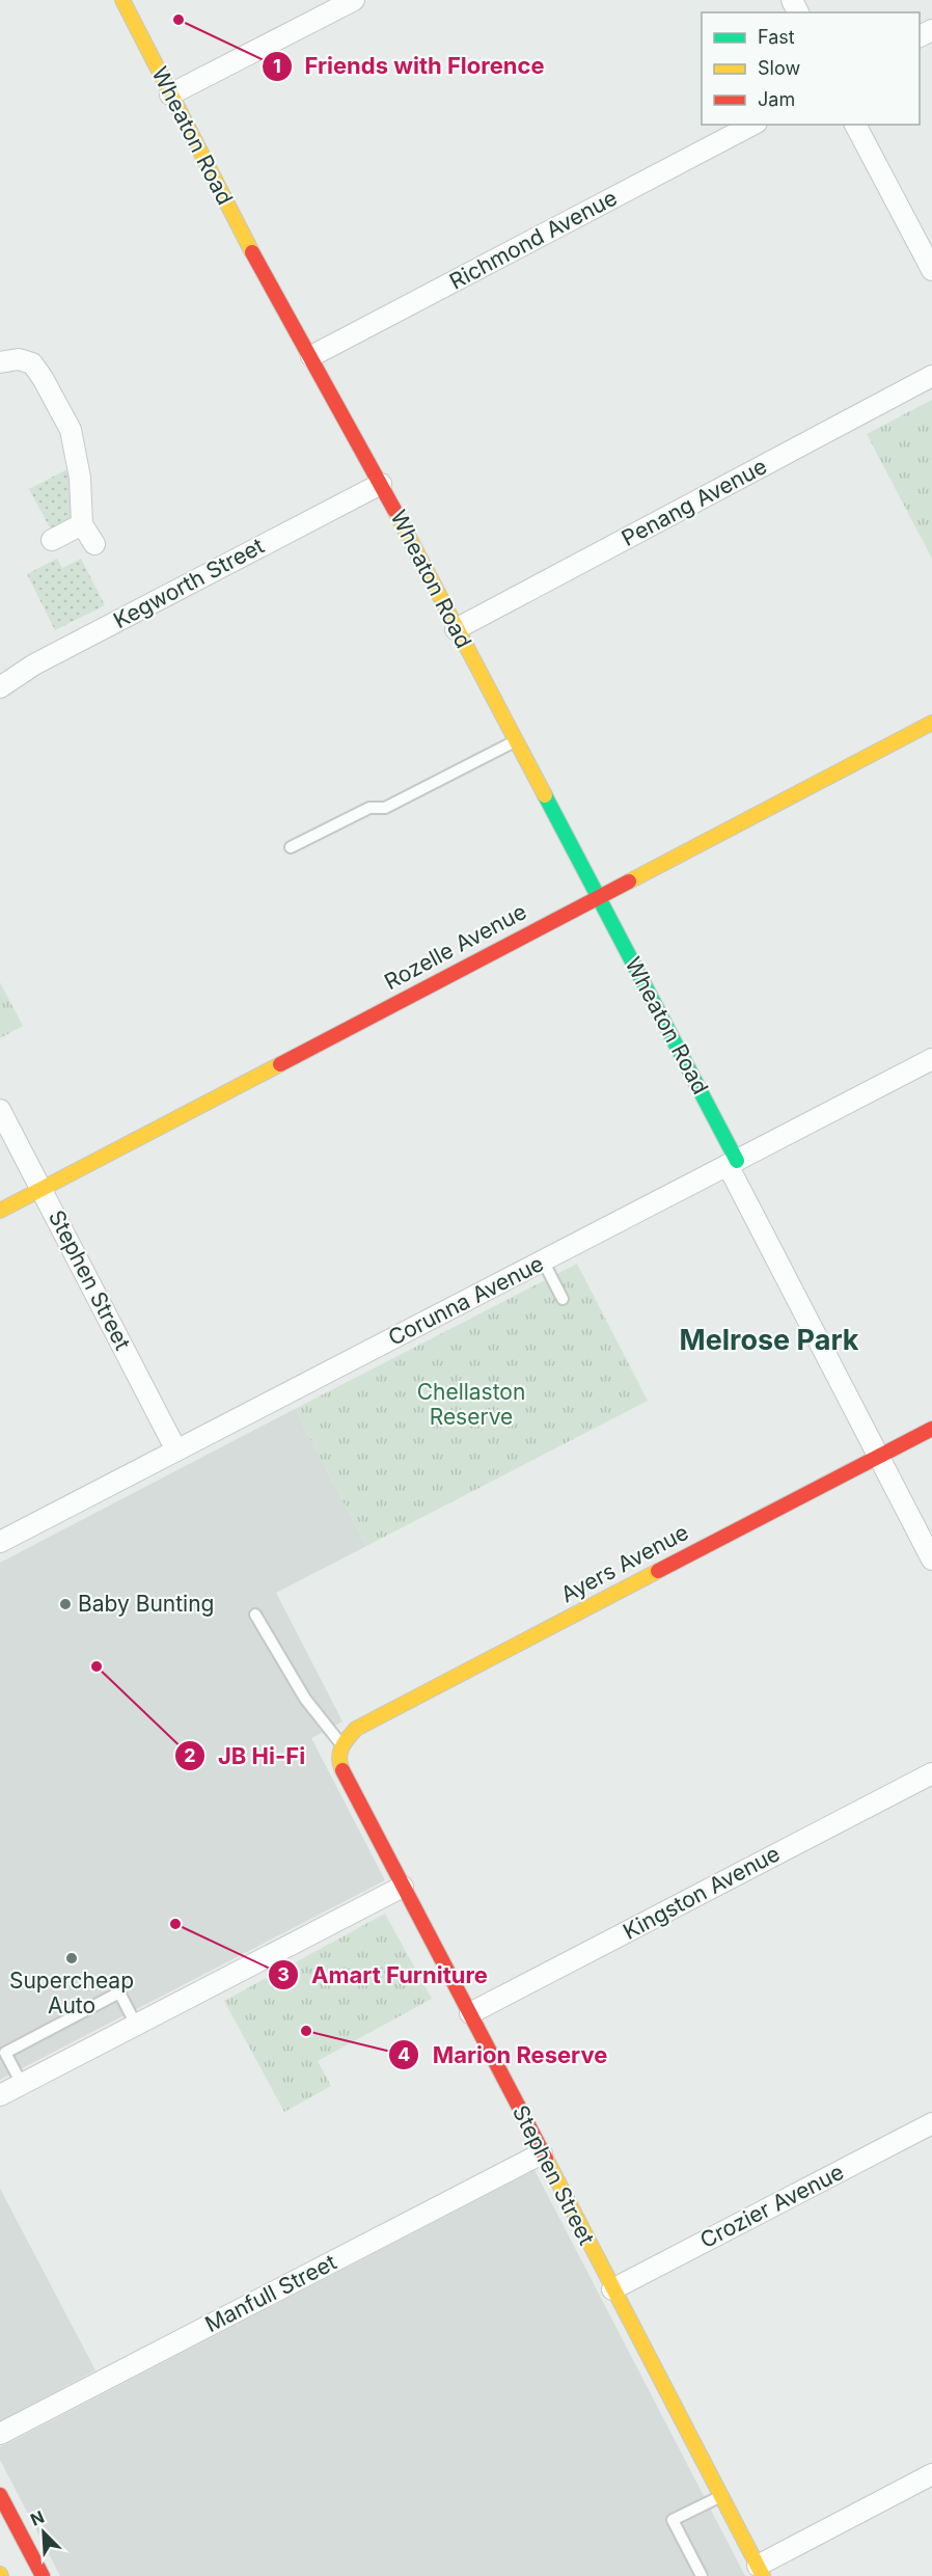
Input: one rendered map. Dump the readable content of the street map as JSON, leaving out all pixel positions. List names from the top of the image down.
{
  "streets": {
    "main road": [
      "Wheaton Road",
      "Rozelle Avenue",
      "Stephen Street",
      "Ayers Avenue"
    ],
    "street": [
      "Richmond Avenue",
      "Penang Avenue",
      "Kegworth Street",
      "Corunna Avenue",
      "Kingston Avenue",
      "Crozier Avenue",
      "Manfull Street"
    ]
  },
  "crossings": [
    ["Wheaton Road", "Richmond Avenue"],
    ["Wheaton Road", "Penang Avenue"],
    ["Wheaton Road", "Kegworth Street"],
    ["Wheaton Road", "Rozelle Avenue"],
    ["Wheaton Road", "Corunna Avenue"],
    ["Wheaton Road", "Ayers Avenue"],
    ["Rozelle Avenue", "Stephen Street"],
    ["Stephen Street", "Corunna Avenue"],
    ["Stephen Street", "Ayers Avenue"],
    ["Stephen Street", "Kingston Avenue"],
    ["Stephen Street", "Crozier Avenue"],
    ["Stephen Street", "Manfull Street"]
  ],
  "districts": ["Melrose Park"],
  "parks": ["Chellaston Reserve"],
  "places": [
    "Friends with Florence",
    "Baby Bunting",
    "JB Hi-Fi",
    "Amart Furniture",
    "Supercheap Auto",
    "Marion Reserve"
  ],
  "legend": ["Fast", "Slow", "Jam"],
  "north": "top left"
}
